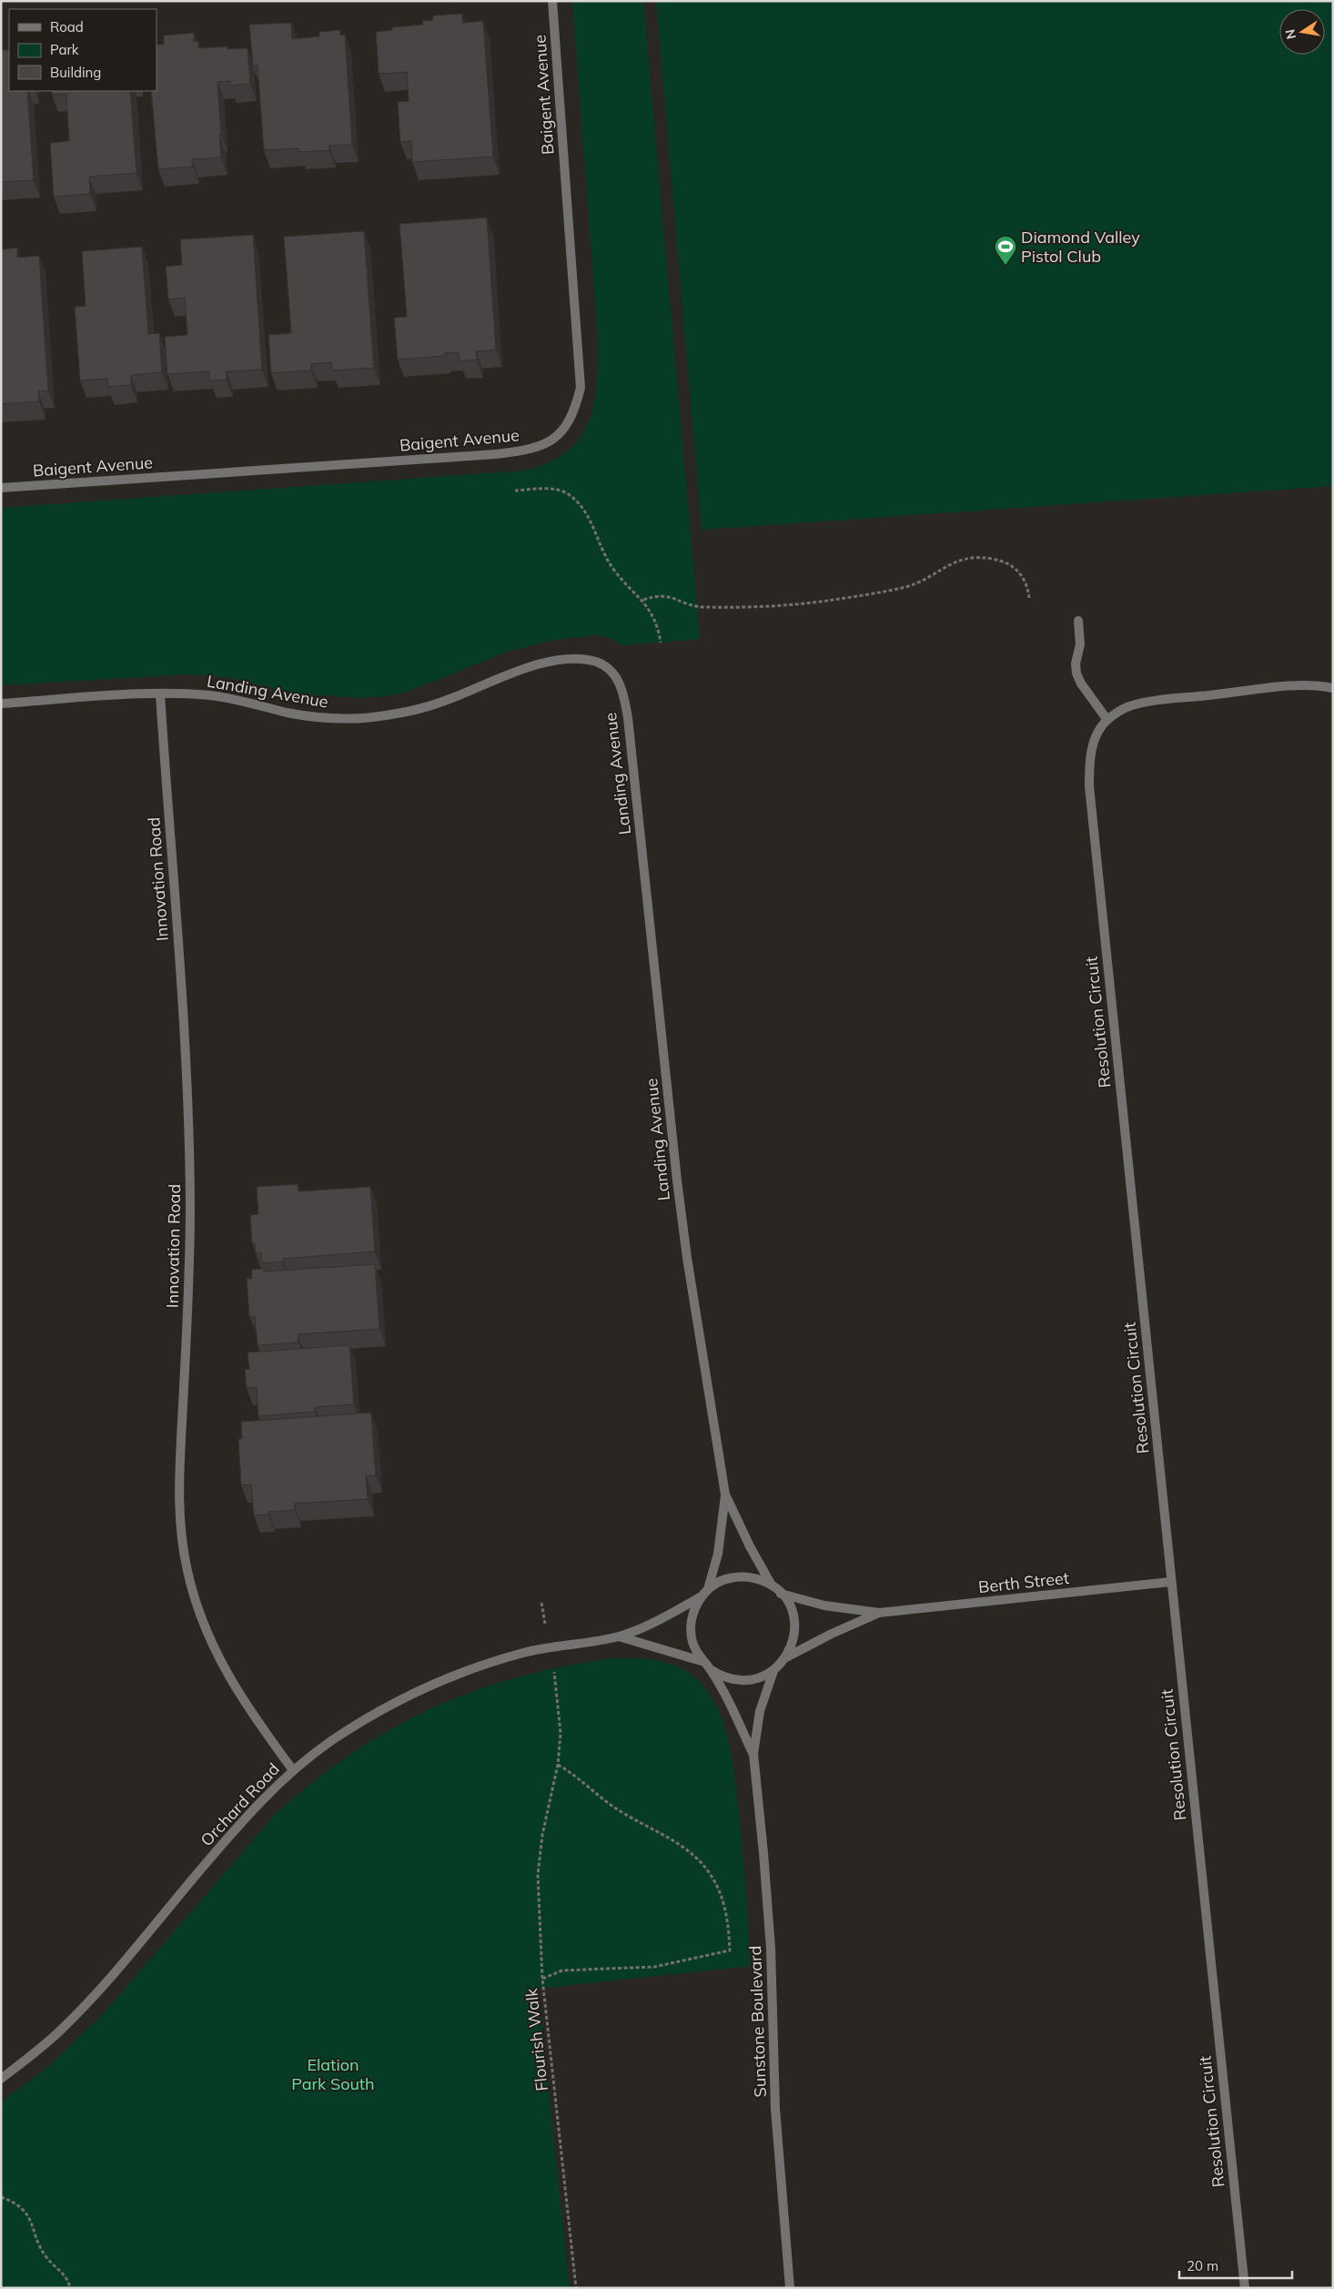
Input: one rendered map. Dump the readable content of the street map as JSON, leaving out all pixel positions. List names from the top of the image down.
{
  "streets": {
    "street": [
      "Baigent Avenue",
      "Landing Avenue",
      "Innovation Road",
      "Resolution Circuit",
      "Berth Street",
      "Orchard Road",
      "Sunstone Boulevard"
    ],
    "path": ["Flourish Walk"]
  },
  "crossings": [
    ["Landing Avenue", "Innovation Road"],
    ["Landing Avenue", "Berth Street"],
    ["Landing Avenue", "Orchard Road"],
    ["Landing Avenue", "Sunstone Boulevard"],
    ["Innovation Road", "Orchard Road"],
    ["Resolution Circuit", "Berth Street"],
    ["Berth Street", "Orchard Road"],
    ["Berth Street", "Sunstone Boulevard"],
    ["Orchard Road", "Sunstone Boulevard"]
  ],
  "parks": ["Elation Park South"],
  "places": {
    "sports": ["Diamond Valley Pistol Club"]
  },
  "legend": ["Road", "Park", "Building"],
  "scale_bar": "20 m",
  "north": "left"
}
